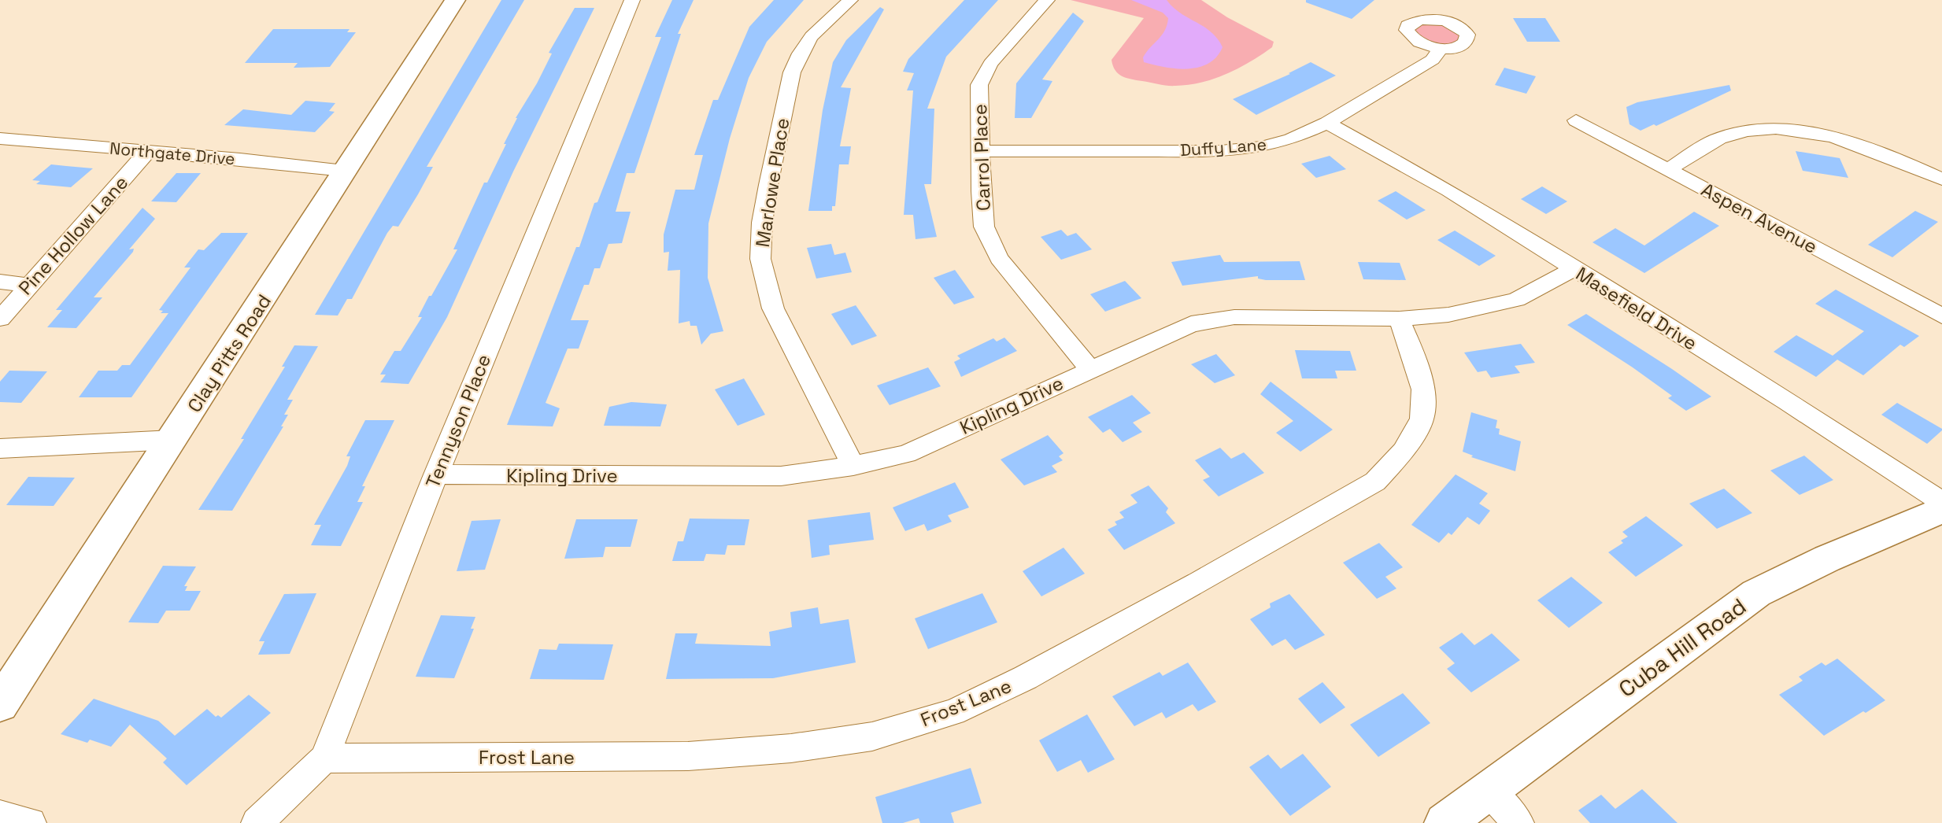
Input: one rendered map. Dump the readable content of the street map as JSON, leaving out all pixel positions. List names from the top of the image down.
{
  "streets": {
    "street": [
      "Duffy Lane",
      "Northgate Drive",
      "Carrol Place",
      "Marlowe Place",
      "Aspen Avenue",
      "Pine Hollow Lane",
      "Masefield Drive",
      "Clay Pitts Road",
      "Kipling Drive",
      "Tennyson Place",
      "Cuba Hill Road",
      "Frost Lane"
    ]
  },
  "crossings": [
    ["Duffy Lane", "Carrol Place"],
    ["Duffy Lane", "Masefield Drive"],
    ["Northgate Drive", "Pine Hollow Lane"],
    ["Northgate Drive", "Clay Pitts Road"],
    ["Carrol Place", "Kipling Drive"],
    ["Marlowe Place", "Kipling Drive"],
    ["Masefield Drive", "Kipling Drive"],
    ["Kipling Drive", "Tennyson Place"],
    ["Kipling Drive", "Frost Lane"],
    ["Tennyson Place", "Frost Lane"]
  ]
}
